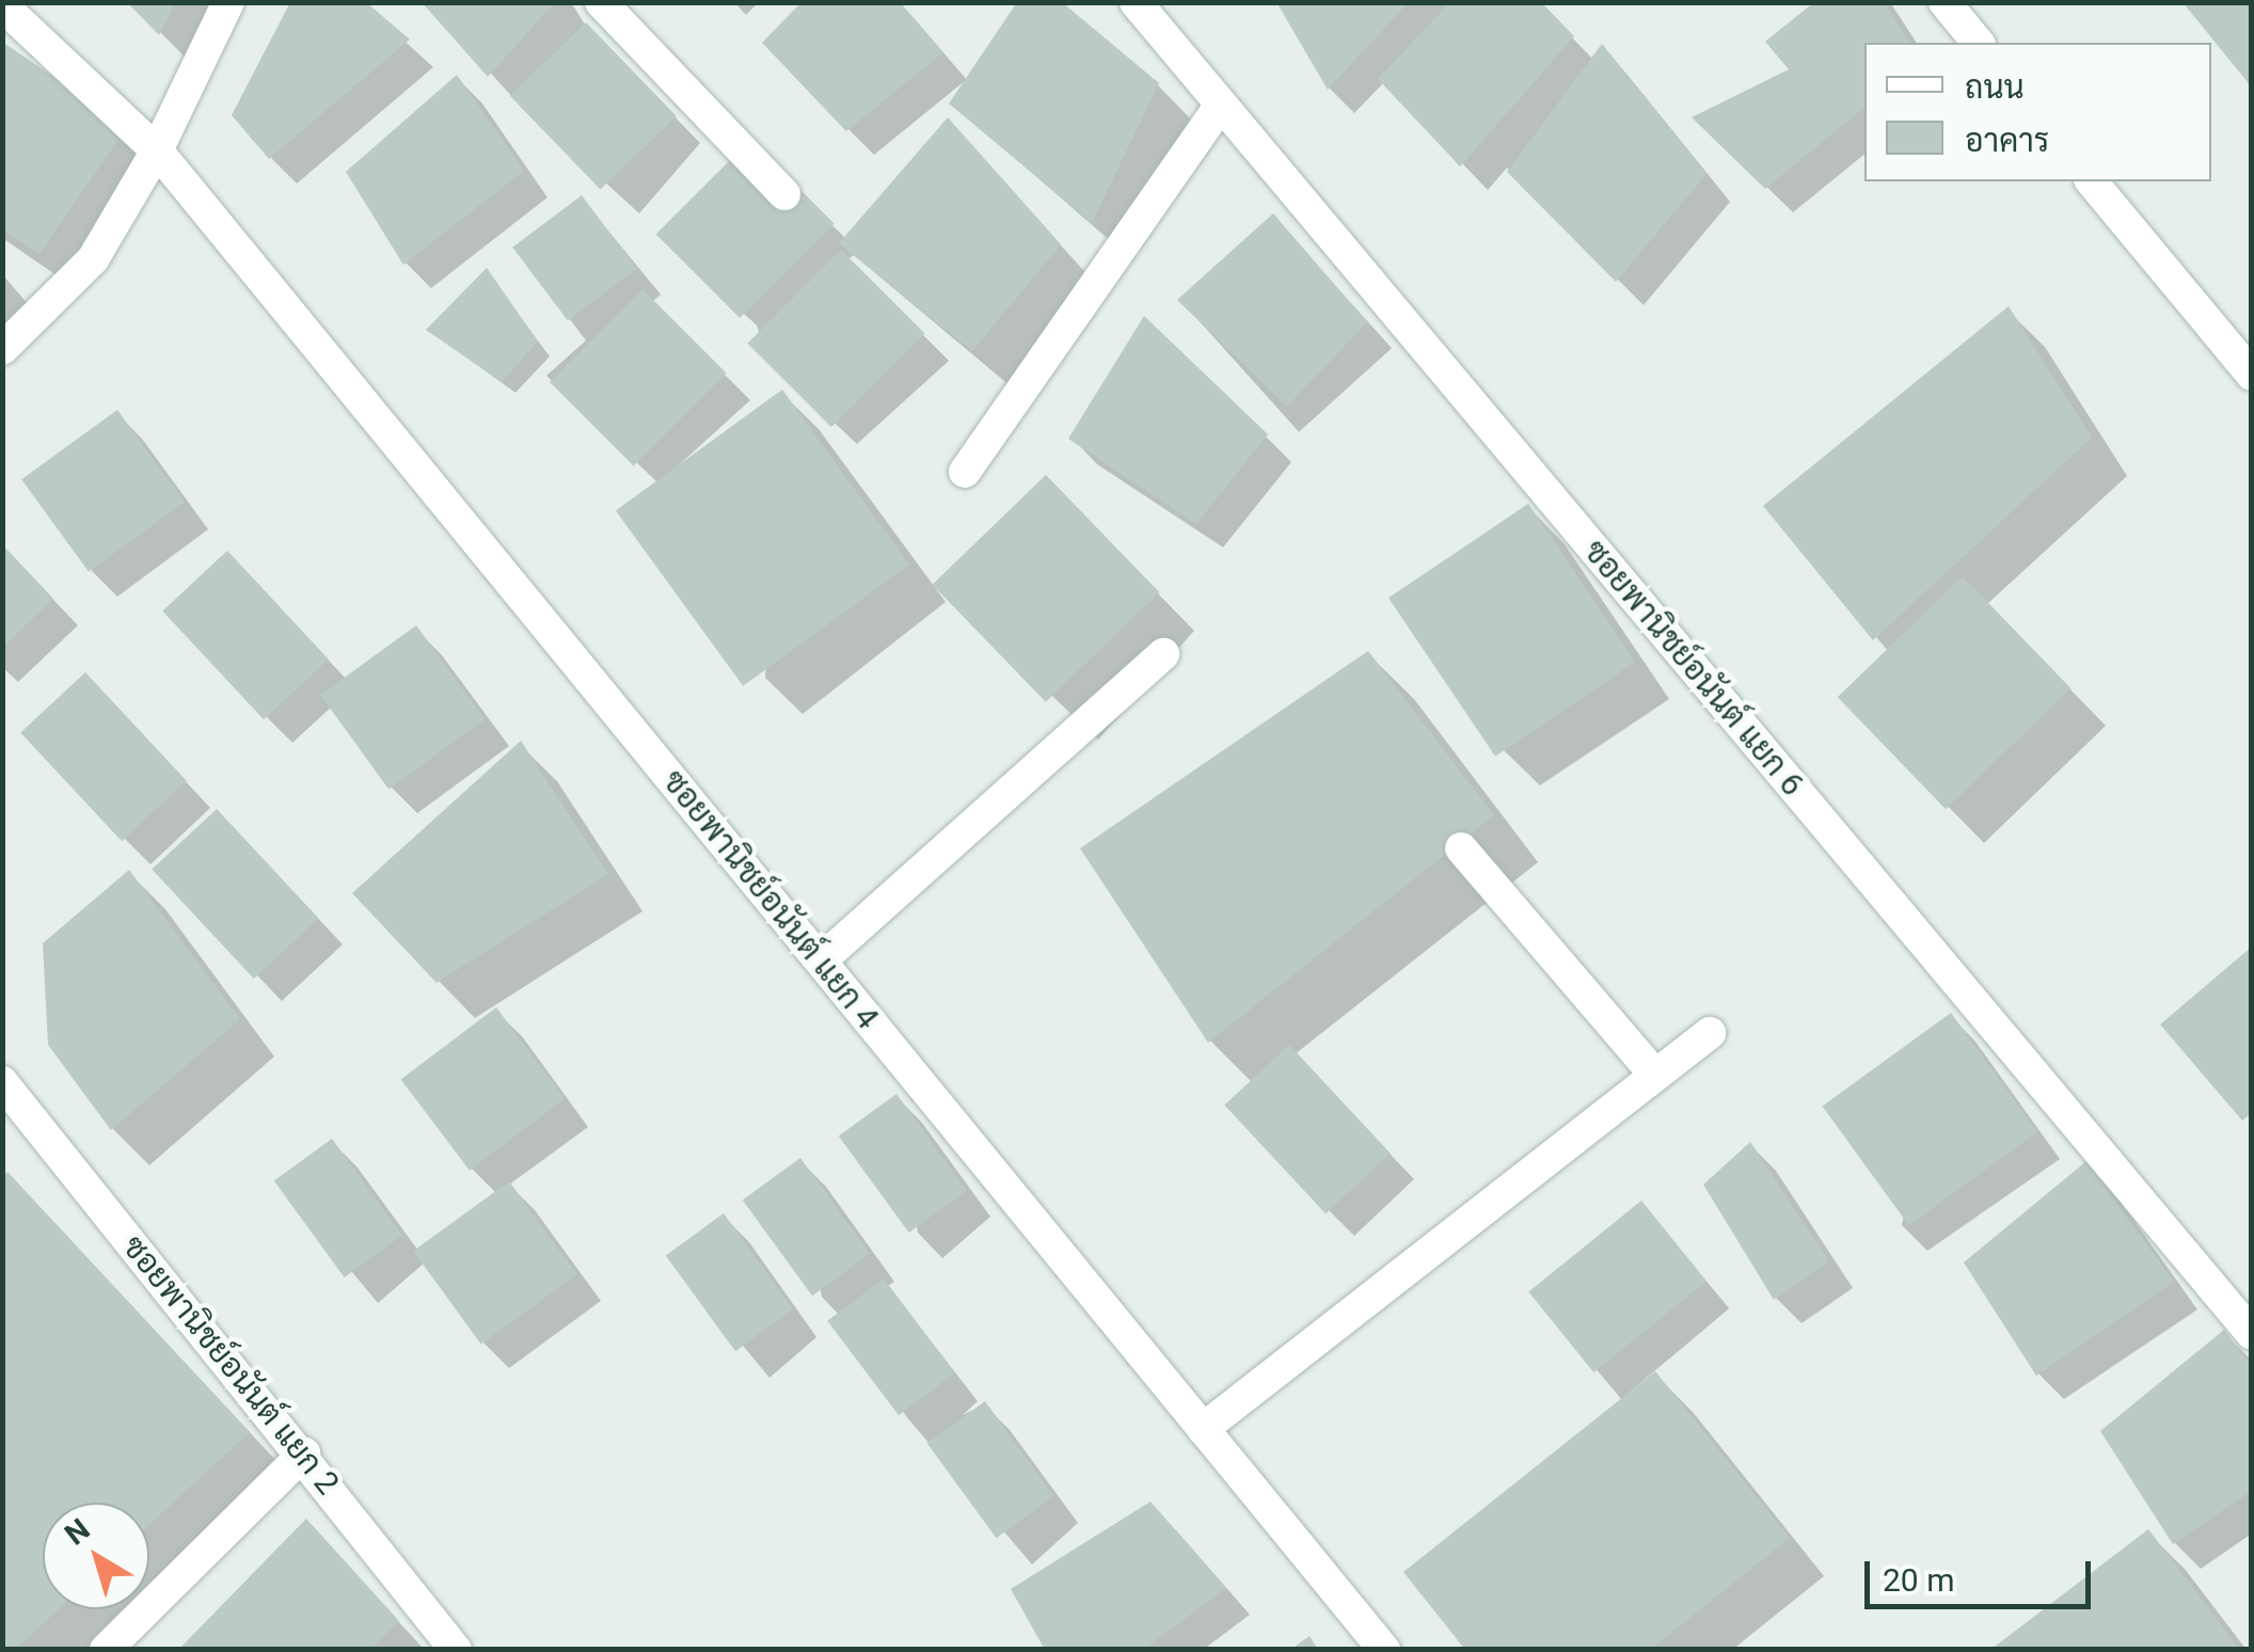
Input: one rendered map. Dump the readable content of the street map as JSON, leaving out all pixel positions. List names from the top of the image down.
{
  "streets": {
    "street": ["ซอยพานิชย์อนันต์ แยก 6", "ซอยพานิชย์อนันต์ แยก 4", "ซอยพานิชย์อนันต์ แยก 2"]
  },
  "legend": ["ถนน", "อาคาร"],
  "scale_bar": "20 m",
  "north": "top left"
}
